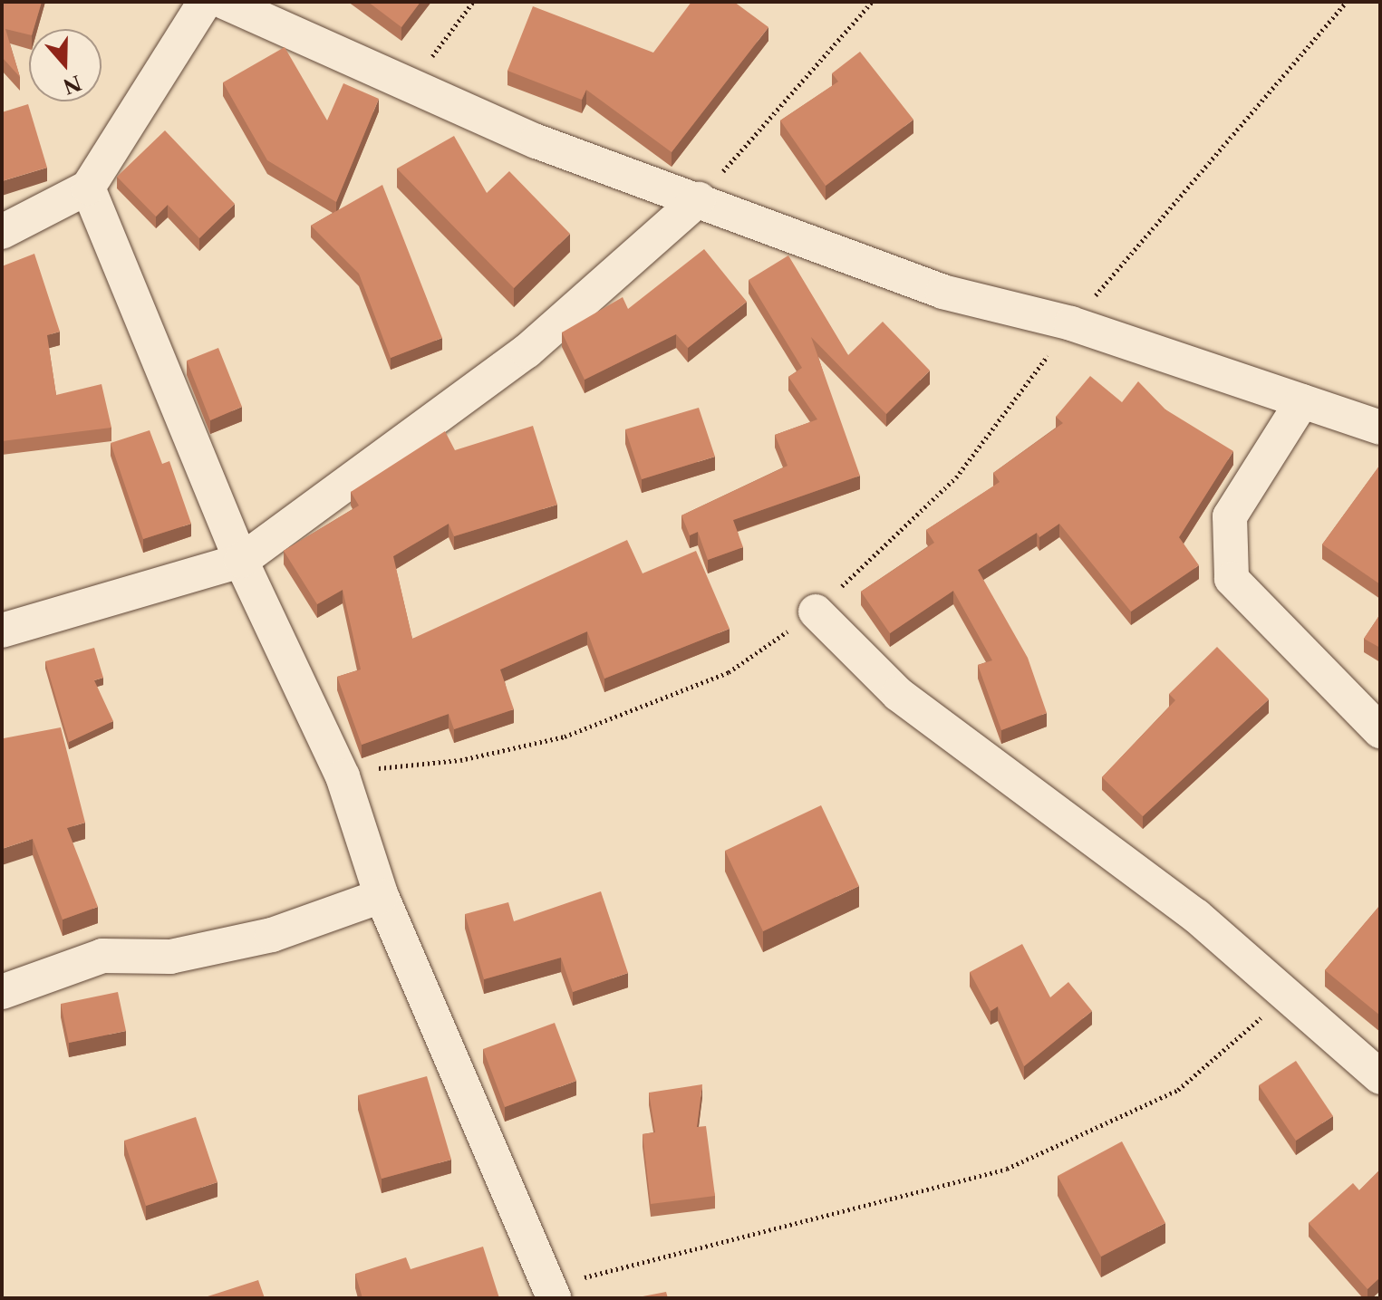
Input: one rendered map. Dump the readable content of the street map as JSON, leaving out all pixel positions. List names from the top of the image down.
{
  "north": "bottom"
}
